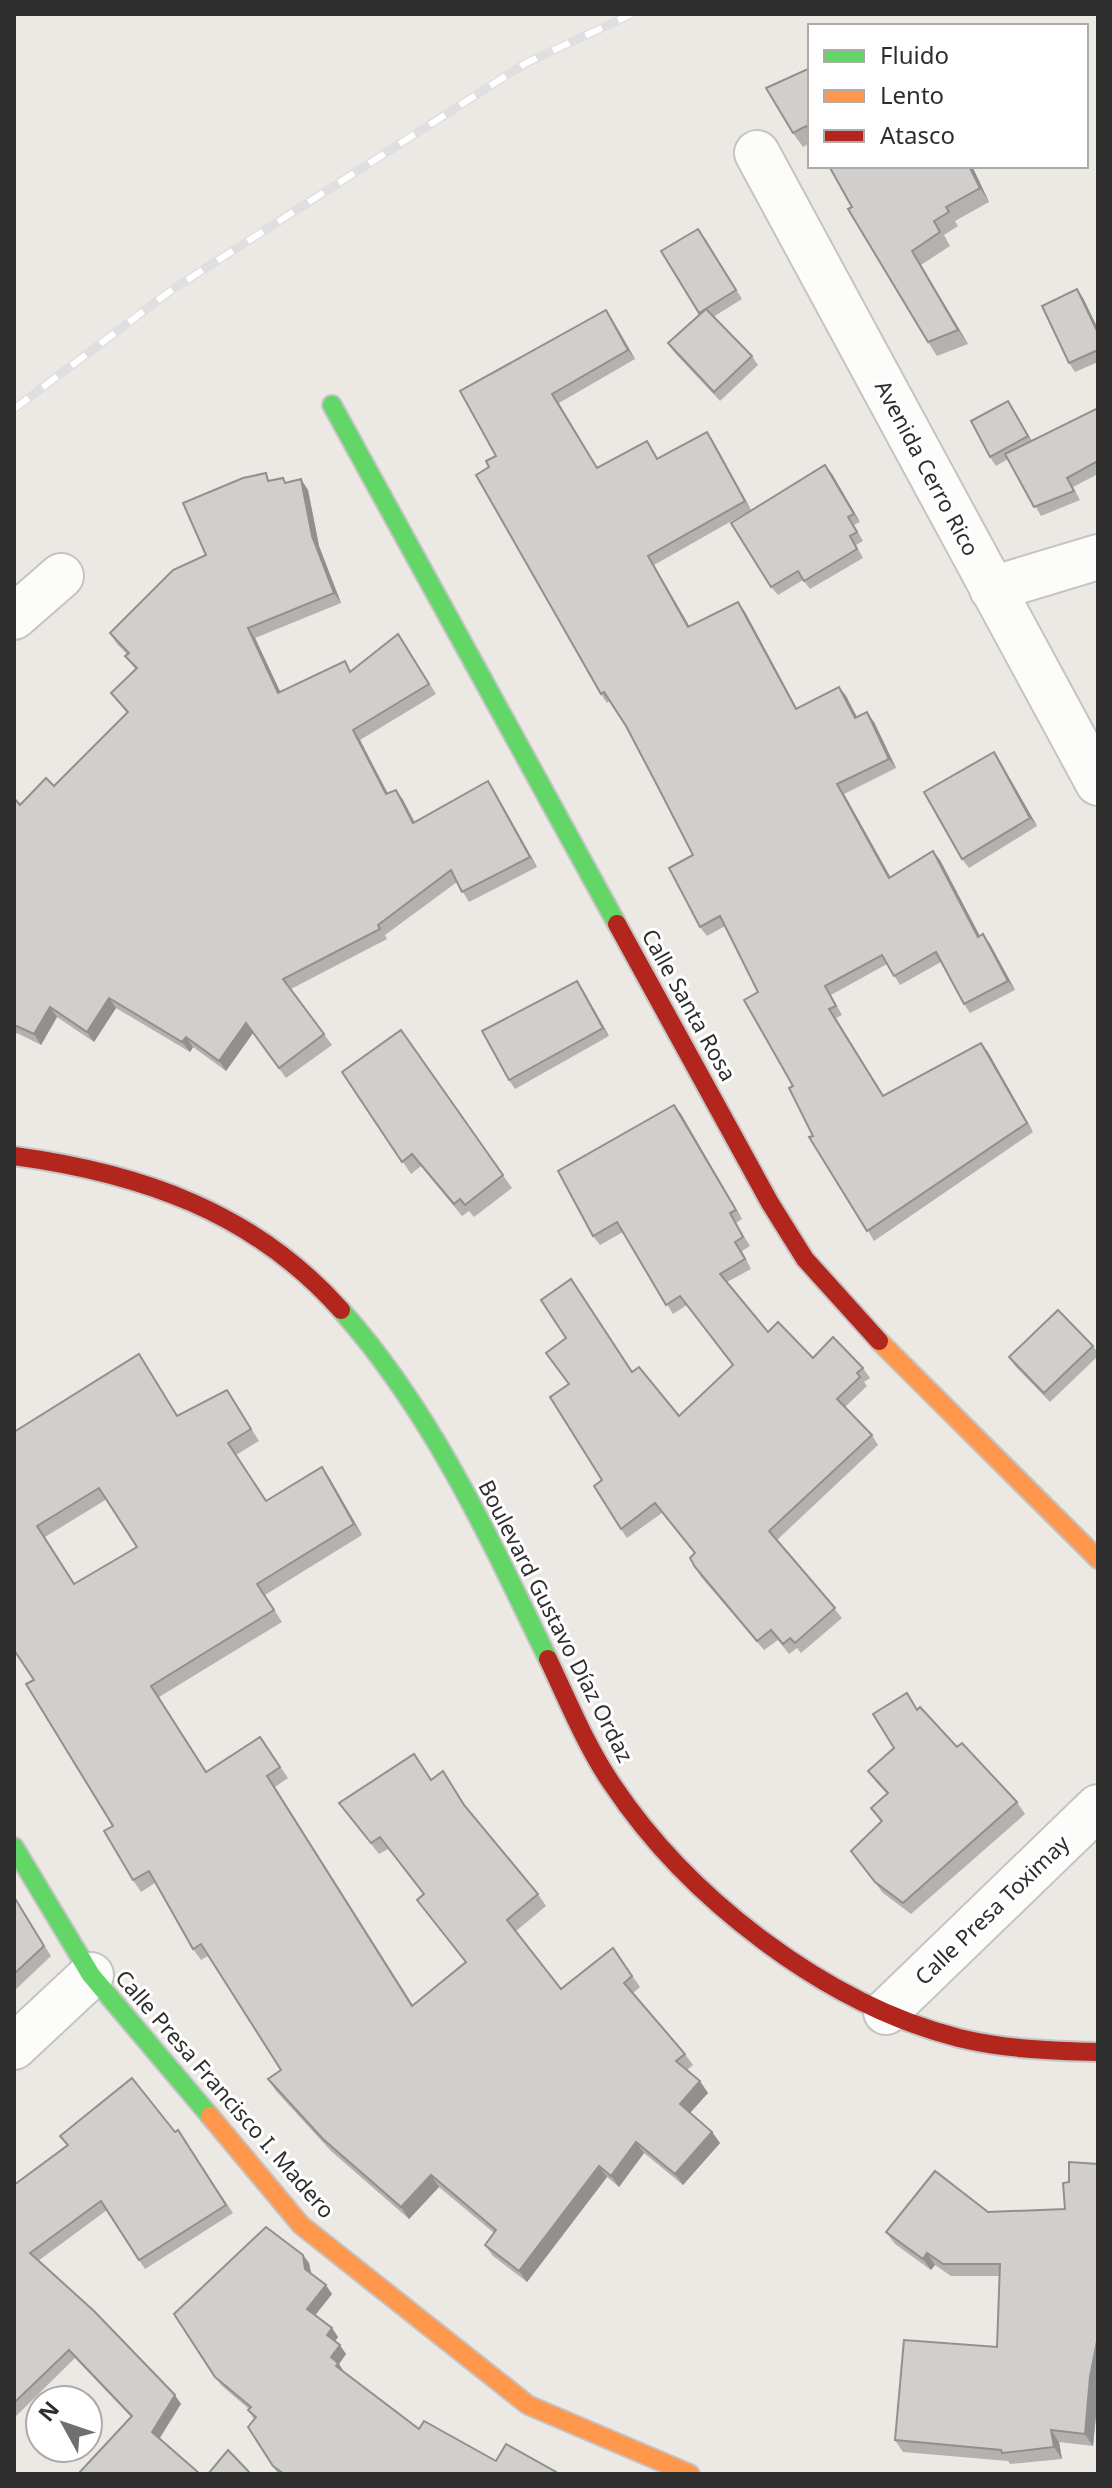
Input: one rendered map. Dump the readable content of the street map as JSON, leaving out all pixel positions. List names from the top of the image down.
{
  "streets": {
    "street": [
      "Avenida Cerro Rico",
      "Calle Santa Rosa",
      "Boulevard Gustavo Díaz Ordaz",
      "Calle Presa Toximay",
      "Calle Presa Francisco I. Madero"
    ]
  },
  "crossings": [
    ["Boulevard Gustavo Díaz Ordaz", "Calle Presa Toximay"]
  ],
  "legend": ["Fluido", "Lento", "Atasco"],
  "north": "top left"
}
